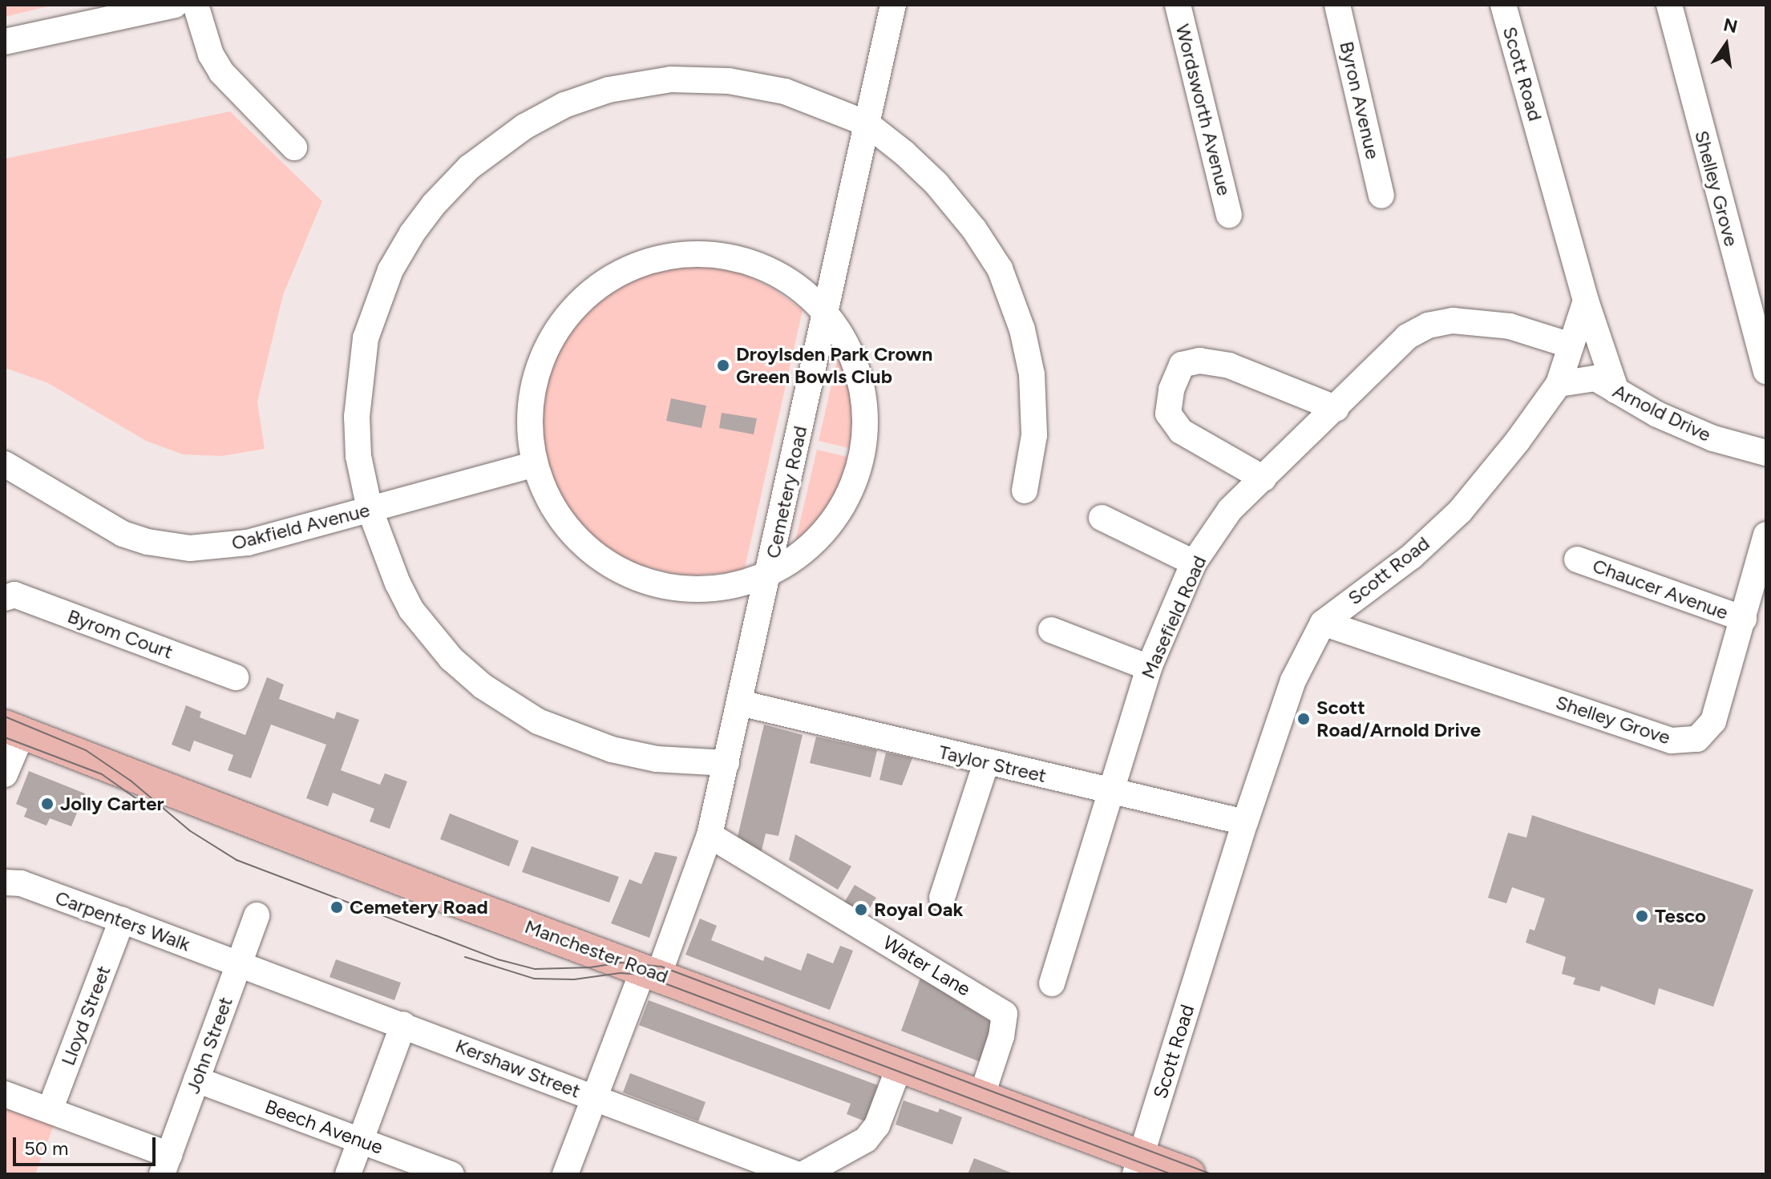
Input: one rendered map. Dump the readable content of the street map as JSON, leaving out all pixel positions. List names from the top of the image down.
{
  "streets": {
    "main road": ["Manchester Road"],
    "street": [
      "Scott Road",
      "Byron Avenue",
      "Wordsworth Avenue",
      "Shelley Grove",
      "Arnold Drive",
      "Cemetery Road",
      "Oakfield Avenue",
      "Chaucer Avenue",
      "Masefield Road",
      "Byrom Court",
      "Taylor Street",
      "Carpenters Walk",
      "Water Lane",
      "Lloyd Street",
      "John Street",
      "Kershaw Street",
      "Beech Avenue"
    ]
  },
  "crossings": [
    ["Scott Road", "Shelley Grove"],
    ["Scott Road", "Arnold Drive"],
    ["Scott Road", "Masefield Road"],
    ["Scott Road", "Taylor Street"],
    ["Scott Road", "Manchester Road"],
    ["Shelley Grove", "Chaucer Avenue"],
    ["Cemetery Road", "Taylor Street"],
    ["Cemetery Road", "Manchester Road"],
    ["Cemetery Road", "Water Lane"],
    ["Cemetery Road", "Kershaw Street"],
    ["Masefield Road", "Taylor Street"],
    ["Carpenters Walk", "Lloyd Street"],
    ["Carpenters Walk", "John Street"],
    ["Carpenters Walk", "Kershaw Street"],
    ["Manchester Road", "Water Lane"],
    ["John Street", "Kershaw Street"],
    ["John Street", "Beech Avenue"]
  ],
  "places": [
    "Droylsden Park Crown Green Bowls Club",
    "Scott Road/Arnold Drive",
    "Jolly Carter",
    "Cemetery Road",
    "Royal Oak",
    "Tesco"
  ],
  "scale_bar": "50 m",
  "north": "top"
}
